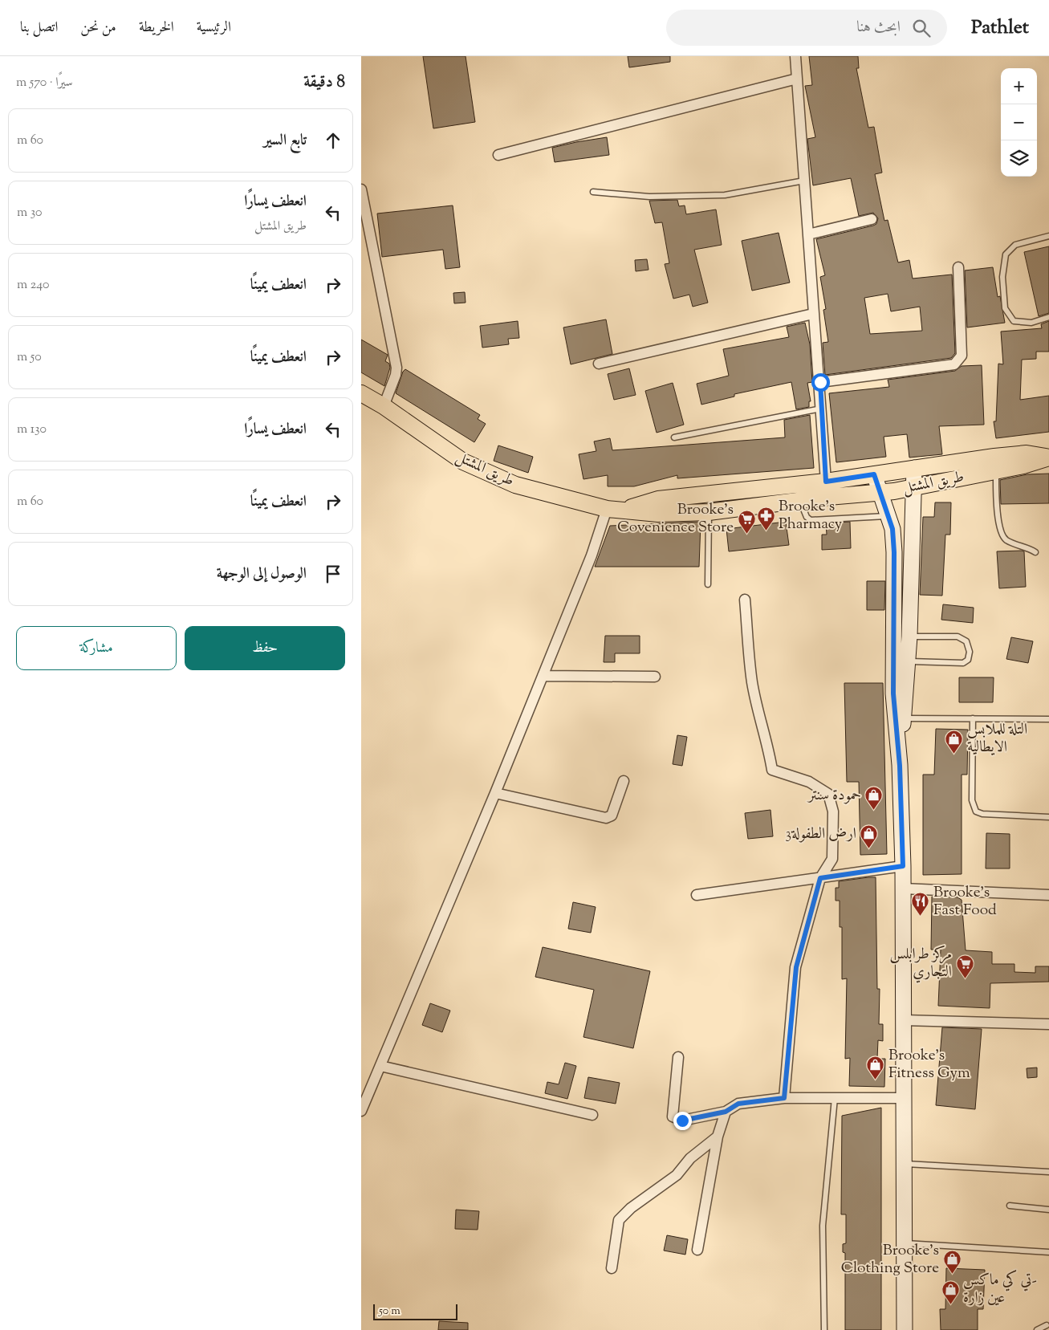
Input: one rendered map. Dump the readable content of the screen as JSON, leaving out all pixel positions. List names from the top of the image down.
{
  "streets": {
    "main road": ["طريق المشتل"]
  },
  "places": {
    "pharmacy": ["Brooke's Pharmacy"],
    "supermarket": ["Brooke's Covenience Store", "مركز طرابلس التجاري"],
    "shop": [
      "التلة للملابس الايطالية",
      "حمودة سنتر",
      "ارض الطفولة3",
      "Brooke's Fitness Gym",
      "Brooke's Clothing Store",
      "تي كي ماكس- عين زارة"
    ],
    "restaurant": ["Brooke's Fast Food"]
  },
  "scale_bar": "50 m",
  "page": {
    "header": "Pathlet",
    "search": "ابحث هنا",
    "nav": [
      "الرئيسية",
      "الخريطة",
      "من نحن",
      "اتصل بنا"
    ],
    "heading": ["8 دقيقة", "سيرًا · 570 m"],
    "map_buttons": ["+", "−"],
    "list": [
      ["تابع السير", "60 m"],
      ["انعطف يسارًا", "طريق المشتل", "30 m"],
      ["انعطف يمينًا", "240 m"],
      ["انعطف يمينًا", "50 m"],
      ["انعطف يسارًا", "130 m"],
      ["انعطف يمينًا", "60 m"],
      "الوصول إلى الوجهة"
    ],
    "buttons": ["حفظ", "مشاركة"],
    "scale": "50 m"
  }
}
